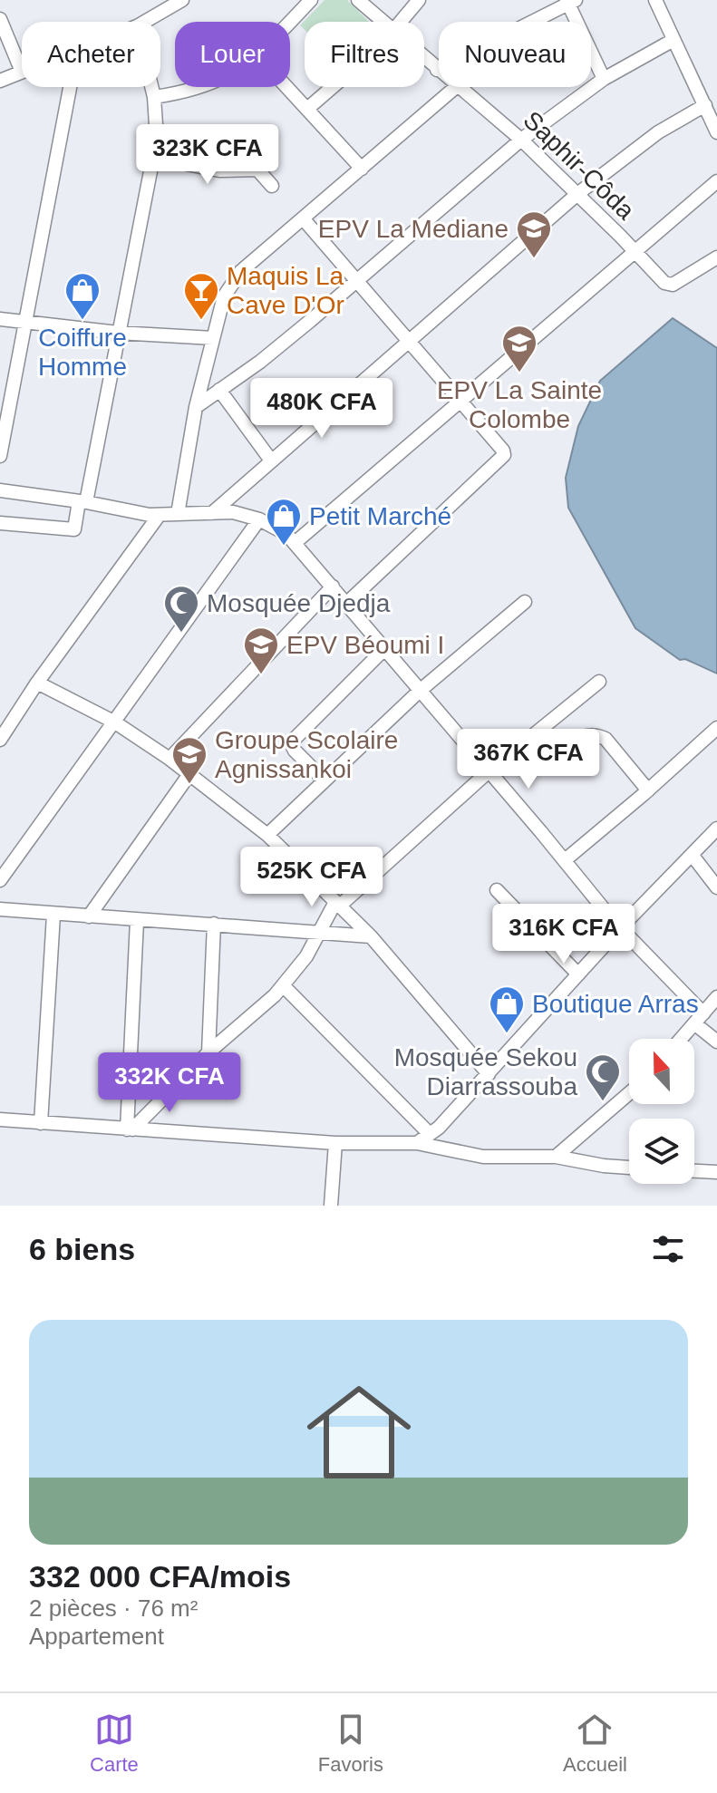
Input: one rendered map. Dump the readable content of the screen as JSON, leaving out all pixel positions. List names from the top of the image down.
{
  "streets": {
    "street": ["Saphir-Côda"]
  },
  "places": {
    "school or university": [
      "EPV La Mediane",
      "EPV La Sainte Colombe",
      "EPV Béoumi I",
      "Groupe Scolaire Agnissankoi"
    ],
    "shop": ["Coiffure Homme", "Petit Marché", "Boutique Arras"],
    "bar": ["Maquis La Cave D'Or"],
    "mosque": ["Mosquée Djedja", "Mosquée Sekou Diarrassouba"]
  },
  "north": "top",
  "page": {
    "chip": [
      "Acheter",
      "Louer",
      "Filtres",
      "Nouveau"
    ],
    "price": [
      "323K CFA",
      "480K CFA",
      "367K CFA",
      "525K CFA",
      "316K CFA",
      "332K CFA"
    ],
    "heading": "6 biens",
    "list": [
      {
        "name": "332 000 CFA/mois",
        "note": "2 pièces · 76 m² · Appartement"
      }
    ],
    "tabs": ["Carte", "Favoris", "Accueil"]
  }
}
